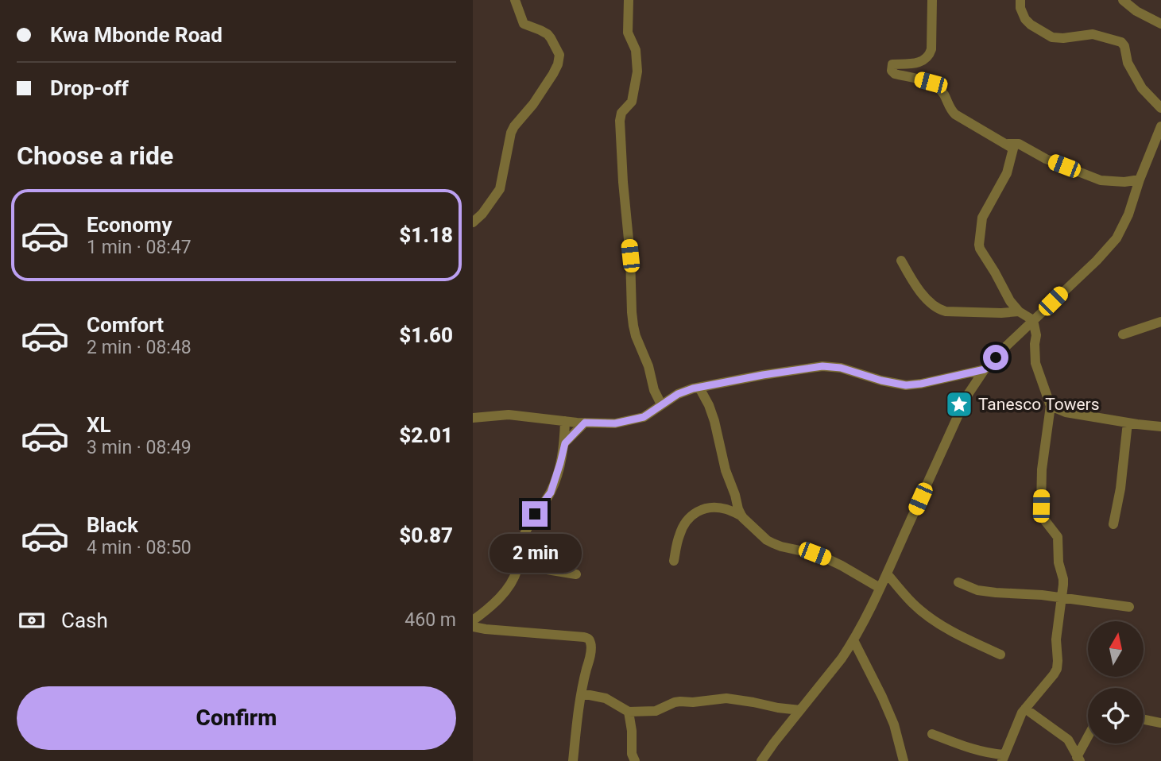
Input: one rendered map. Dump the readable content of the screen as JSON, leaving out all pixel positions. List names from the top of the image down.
{
  "places": {
    "place": ["Tanesco Towers"]
  },
  "north": "top",
  "page": {
    "banner": ["Kwa Mbonde Road", "Drop-off"],
    "heading": "Choose a ride",
    "list": [
      {
        "name": "Economy",
        "note": "1 min · 08:47",
        "value": "$1.18"
      },
      {
        "name": "Comfort",
        "note": "2 min · 08:48",
        "value": "$1.60"
      },
      {
        "name": "XL",
        "note": "3 min · 08:49",
        "value": "$2.01"
      },
      {
        "name": "Black",
        "note": "4 min · 08:50",
        "value": "$0.87"
      }
    ],
    "bubble": "2 min",
    "pay": ["Cash", "460 m"],
    "buttons": "Confirm"
  }
}
